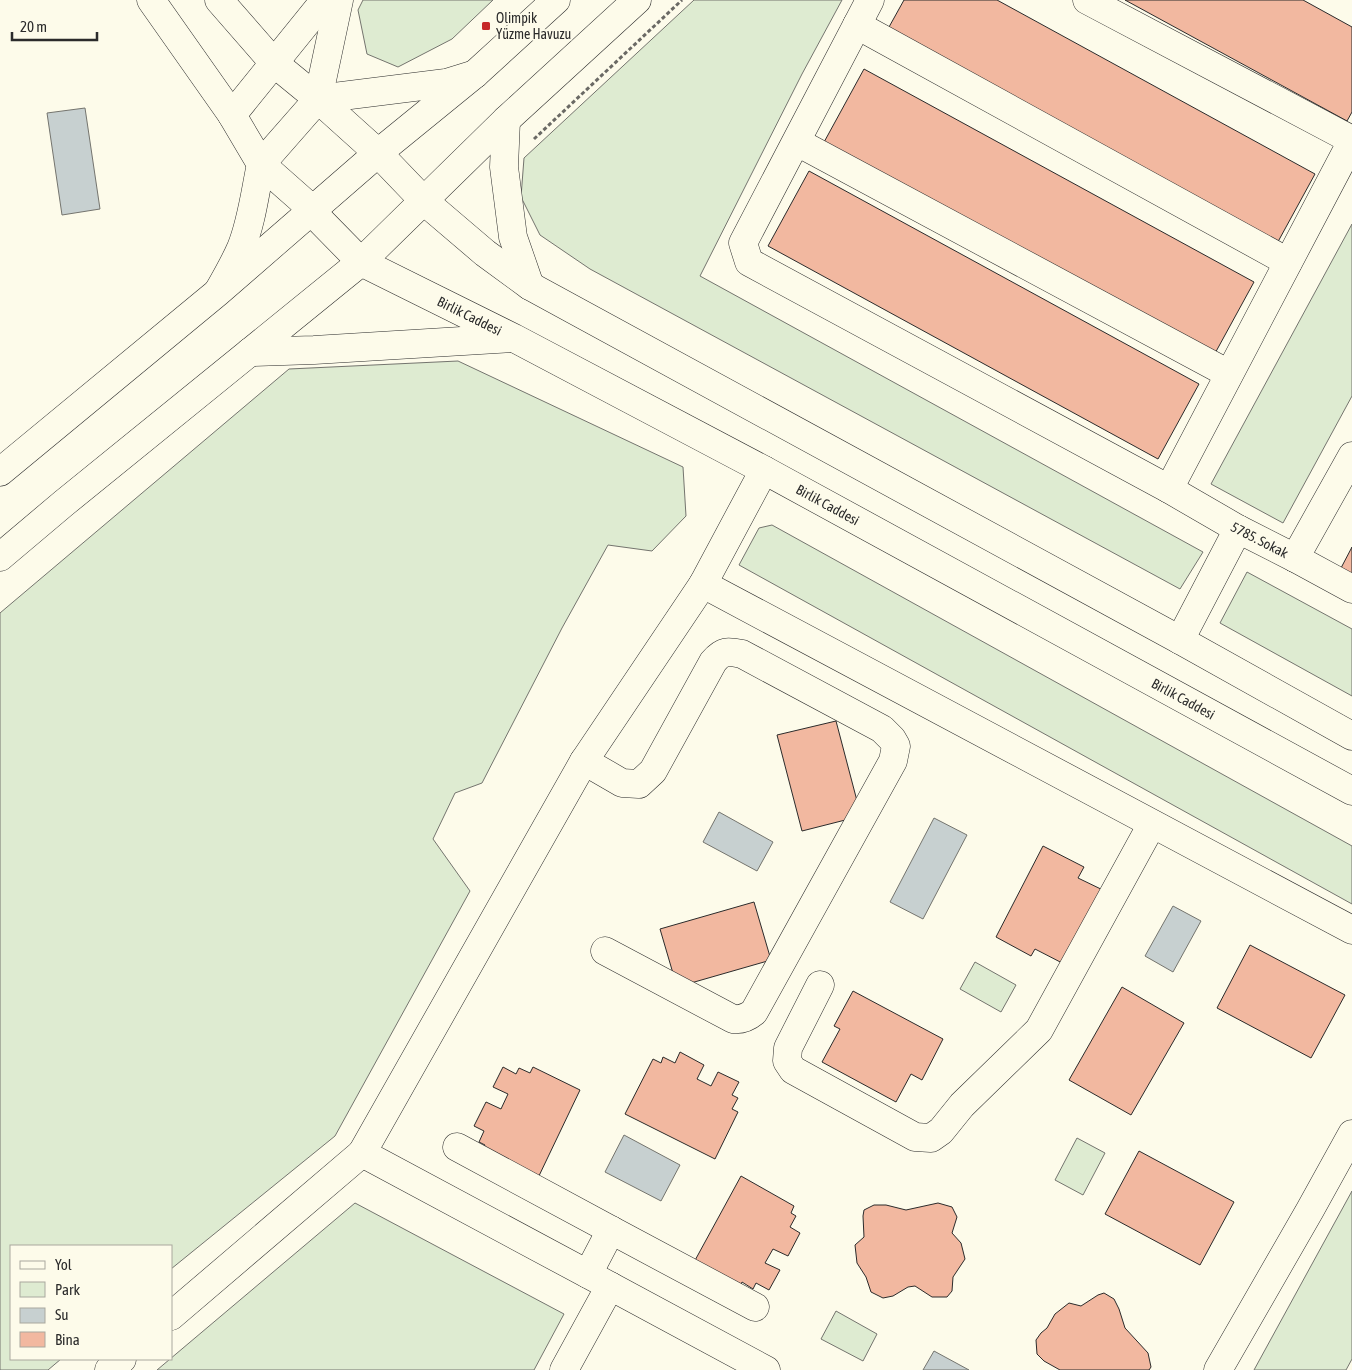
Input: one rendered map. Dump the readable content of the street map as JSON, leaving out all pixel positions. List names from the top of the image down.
{
  "streets": {
    "street": ["Birlik Caddesi", "5785. Sokak"]
  },
  "places": {
    "transit": ["Olimpik Yüzme Havuzu"]
  },
  "legend": [
    "Yol",
    "Park",
    "Su",
    "Bina"
  ],
  "scale_bar": "20 m"
}
